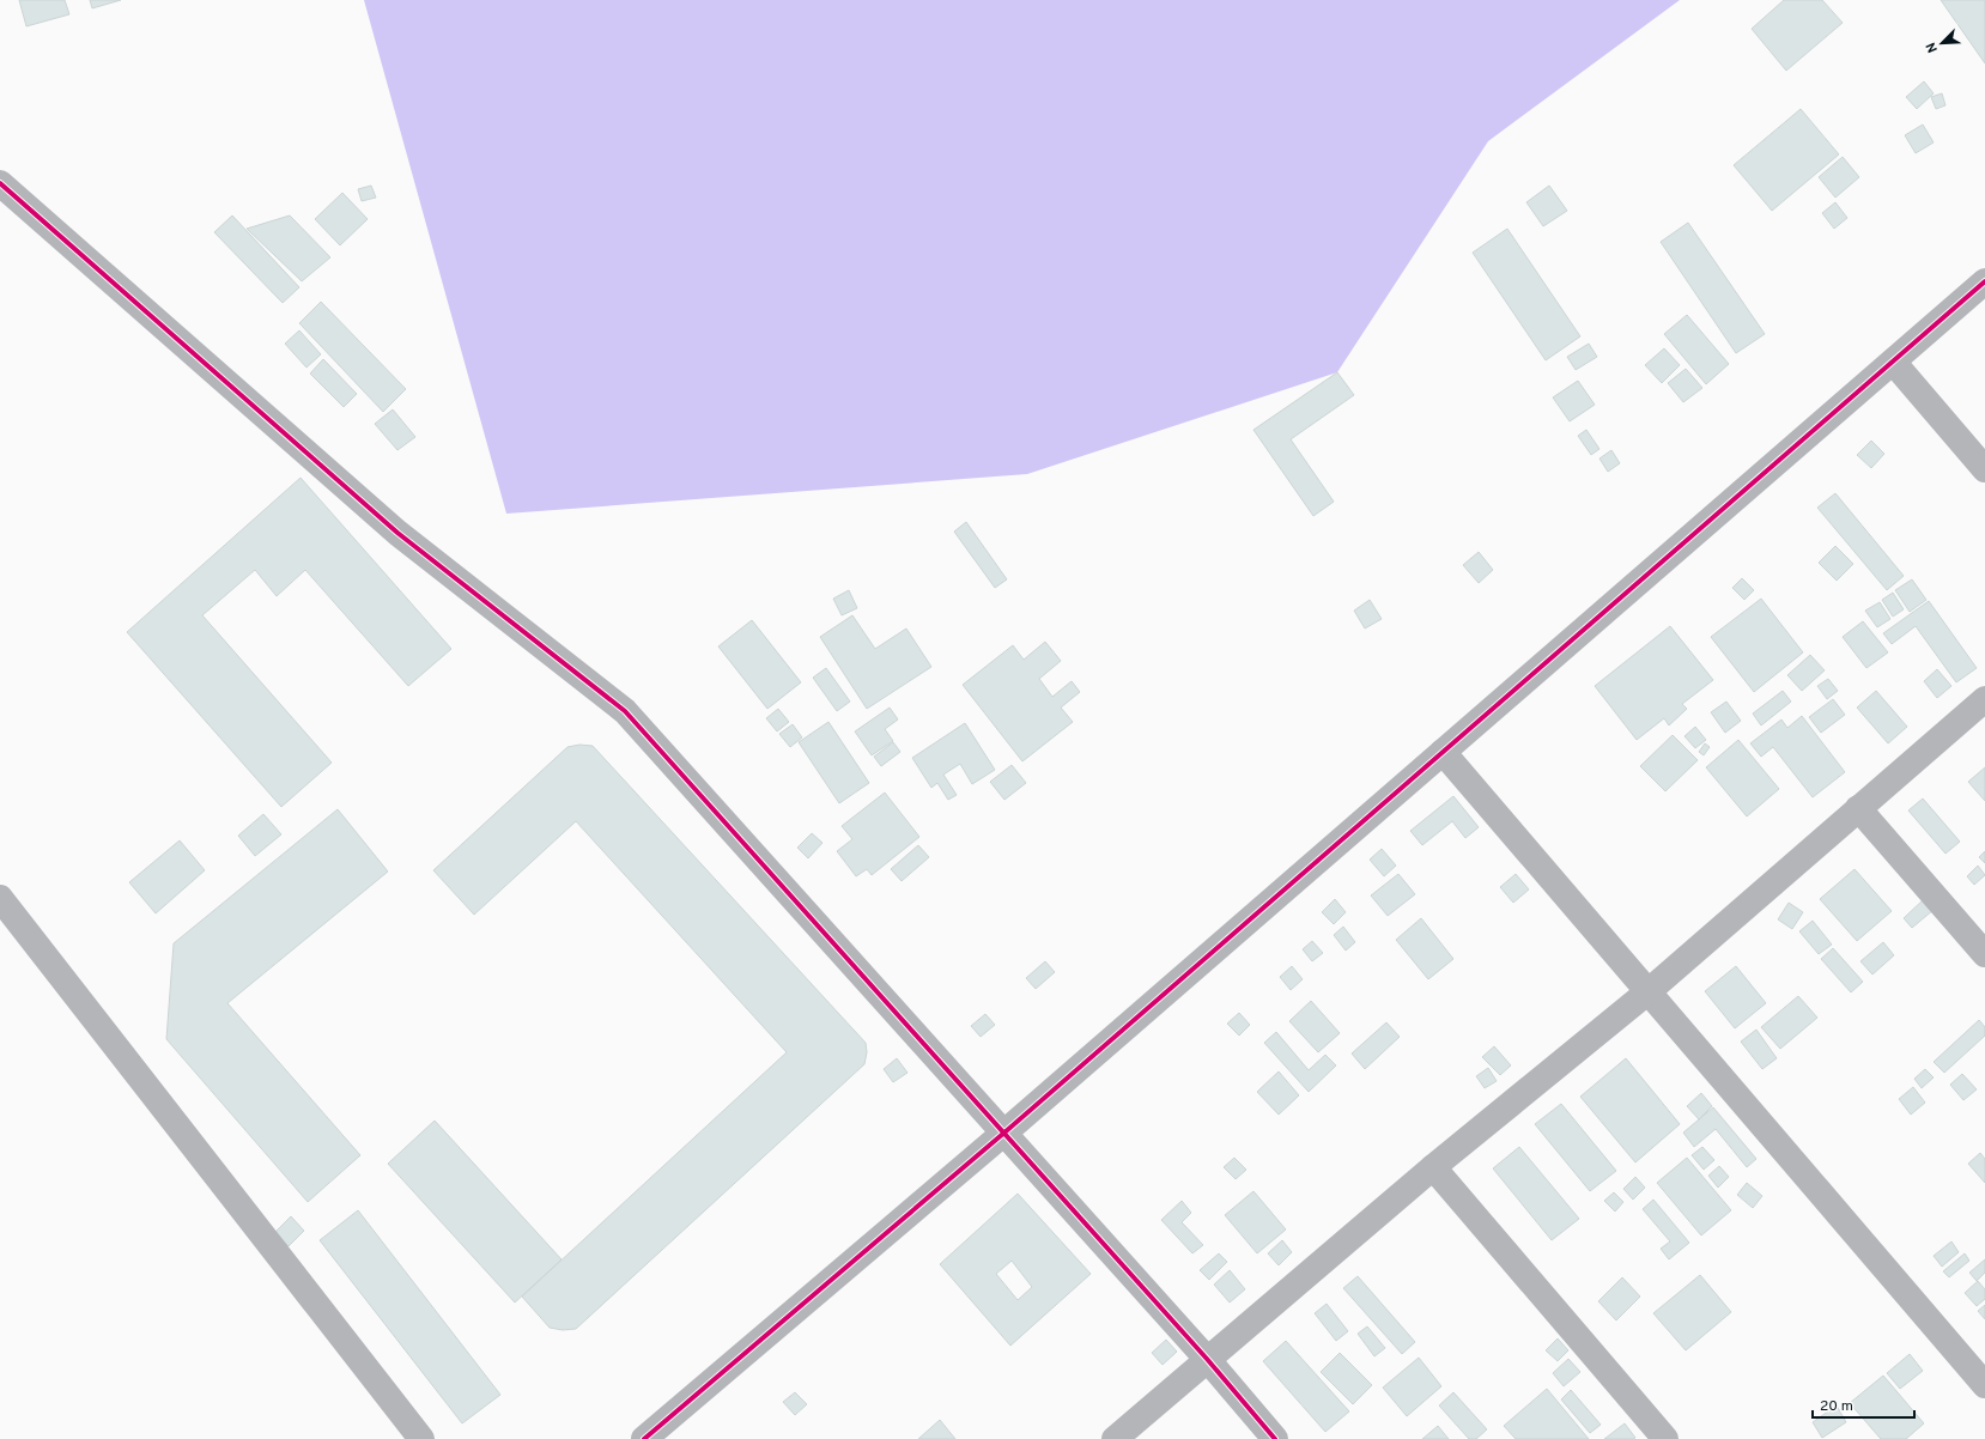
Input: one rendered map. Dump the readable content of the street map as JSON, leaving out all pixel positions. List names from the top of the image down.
{
  "scale_bar": "20 m",
  "north": "bottom left"
}
